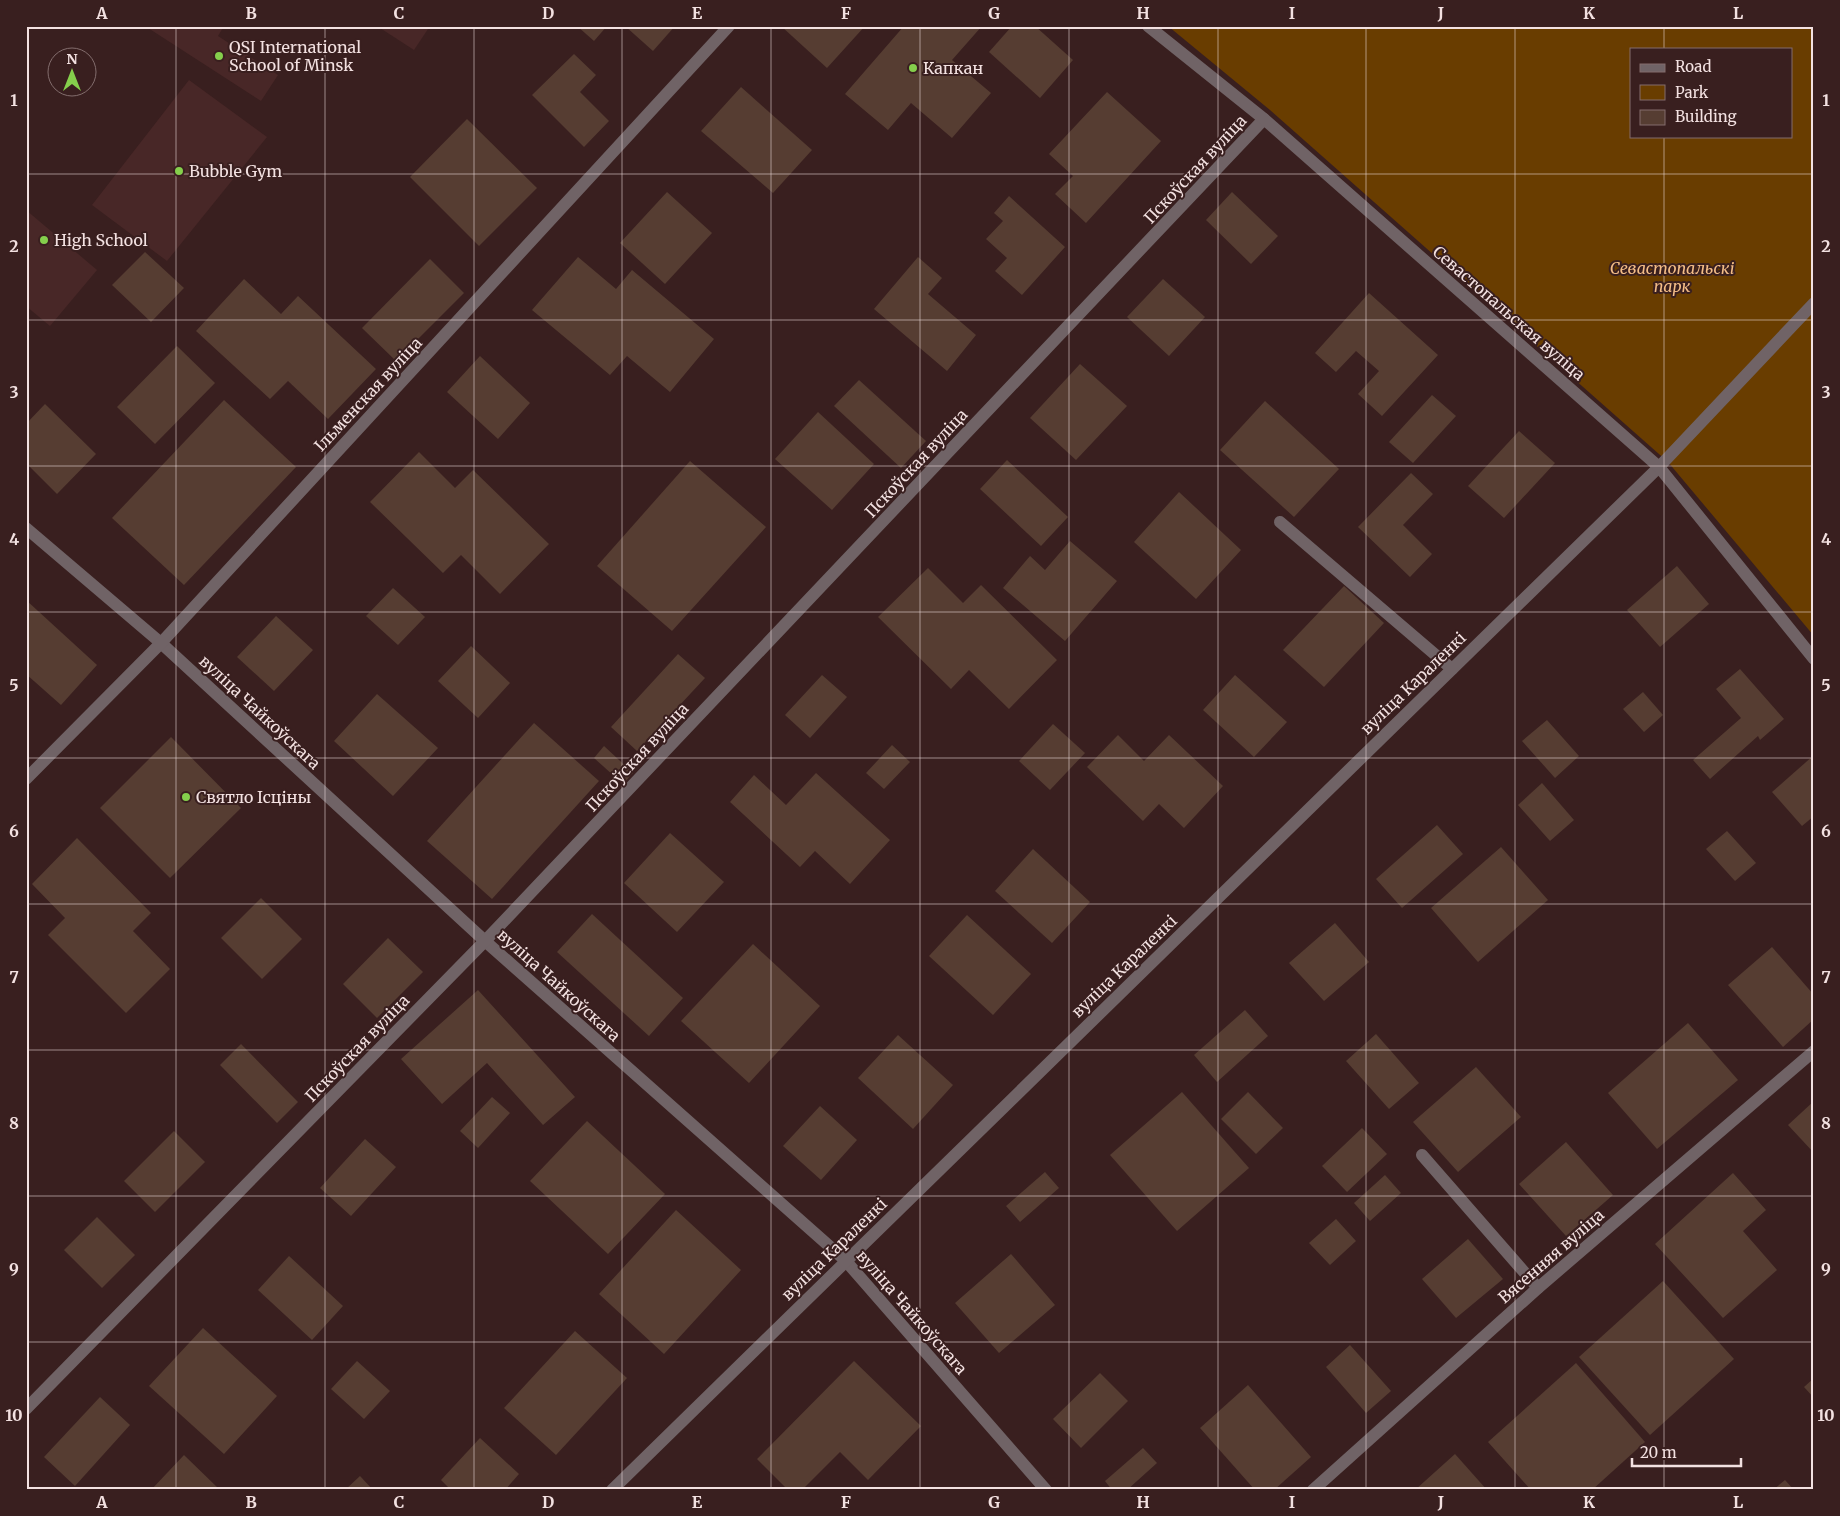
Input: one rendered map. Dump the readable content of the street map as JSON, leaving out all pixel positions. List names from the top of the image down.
{
  "streets": {
    "street": [
      "Пскоўская вуліца",
      "Севастопальская вуліца",
      "Ільменская вуліца",
      "вуліца Караленкі",
      "вуліца Чайкоўскага",
      "Вясенняя вуліца"
    ]
  },
  "crossings": [
    ["Пскоўская вуліца", "Севастопальская вуліца"],
    ["Пскоўская вуліца", "вуліца Чайкоўскага"],
    ["Севастопальская вуліца", "вуліца Караленкі"],
    ["Ільменская вуліца", "вуліца Чайкоўскага"],
    ["вуліца Караленкі", "вуліца Чайкоўскага"]
  ],
  "parks": ["Севастопальскі парк"],
  "places": [
    "QSI International School of Minsk",
    "Капкан",
    "Bubble Gym",
    "High School",
    "Святло Ісціны"
  ],
  "legend": ["Road", "Park", "Building"],
  "scale_bar": "20 m",
  "north": "top",
  "grid": {
    "columns": [
      "A",
      "B",
      "C",
      "D",
      "E",
      "F",
      "G",
      "H",
      "I",
      "J",
      "K",
      "L"
    ],
    "rows": [
      "1",
      "2",
      "3",
      "4",
      "5",
      "6",
      "7",
      "8",
      "9",
      "10"
    ]
  }
}
